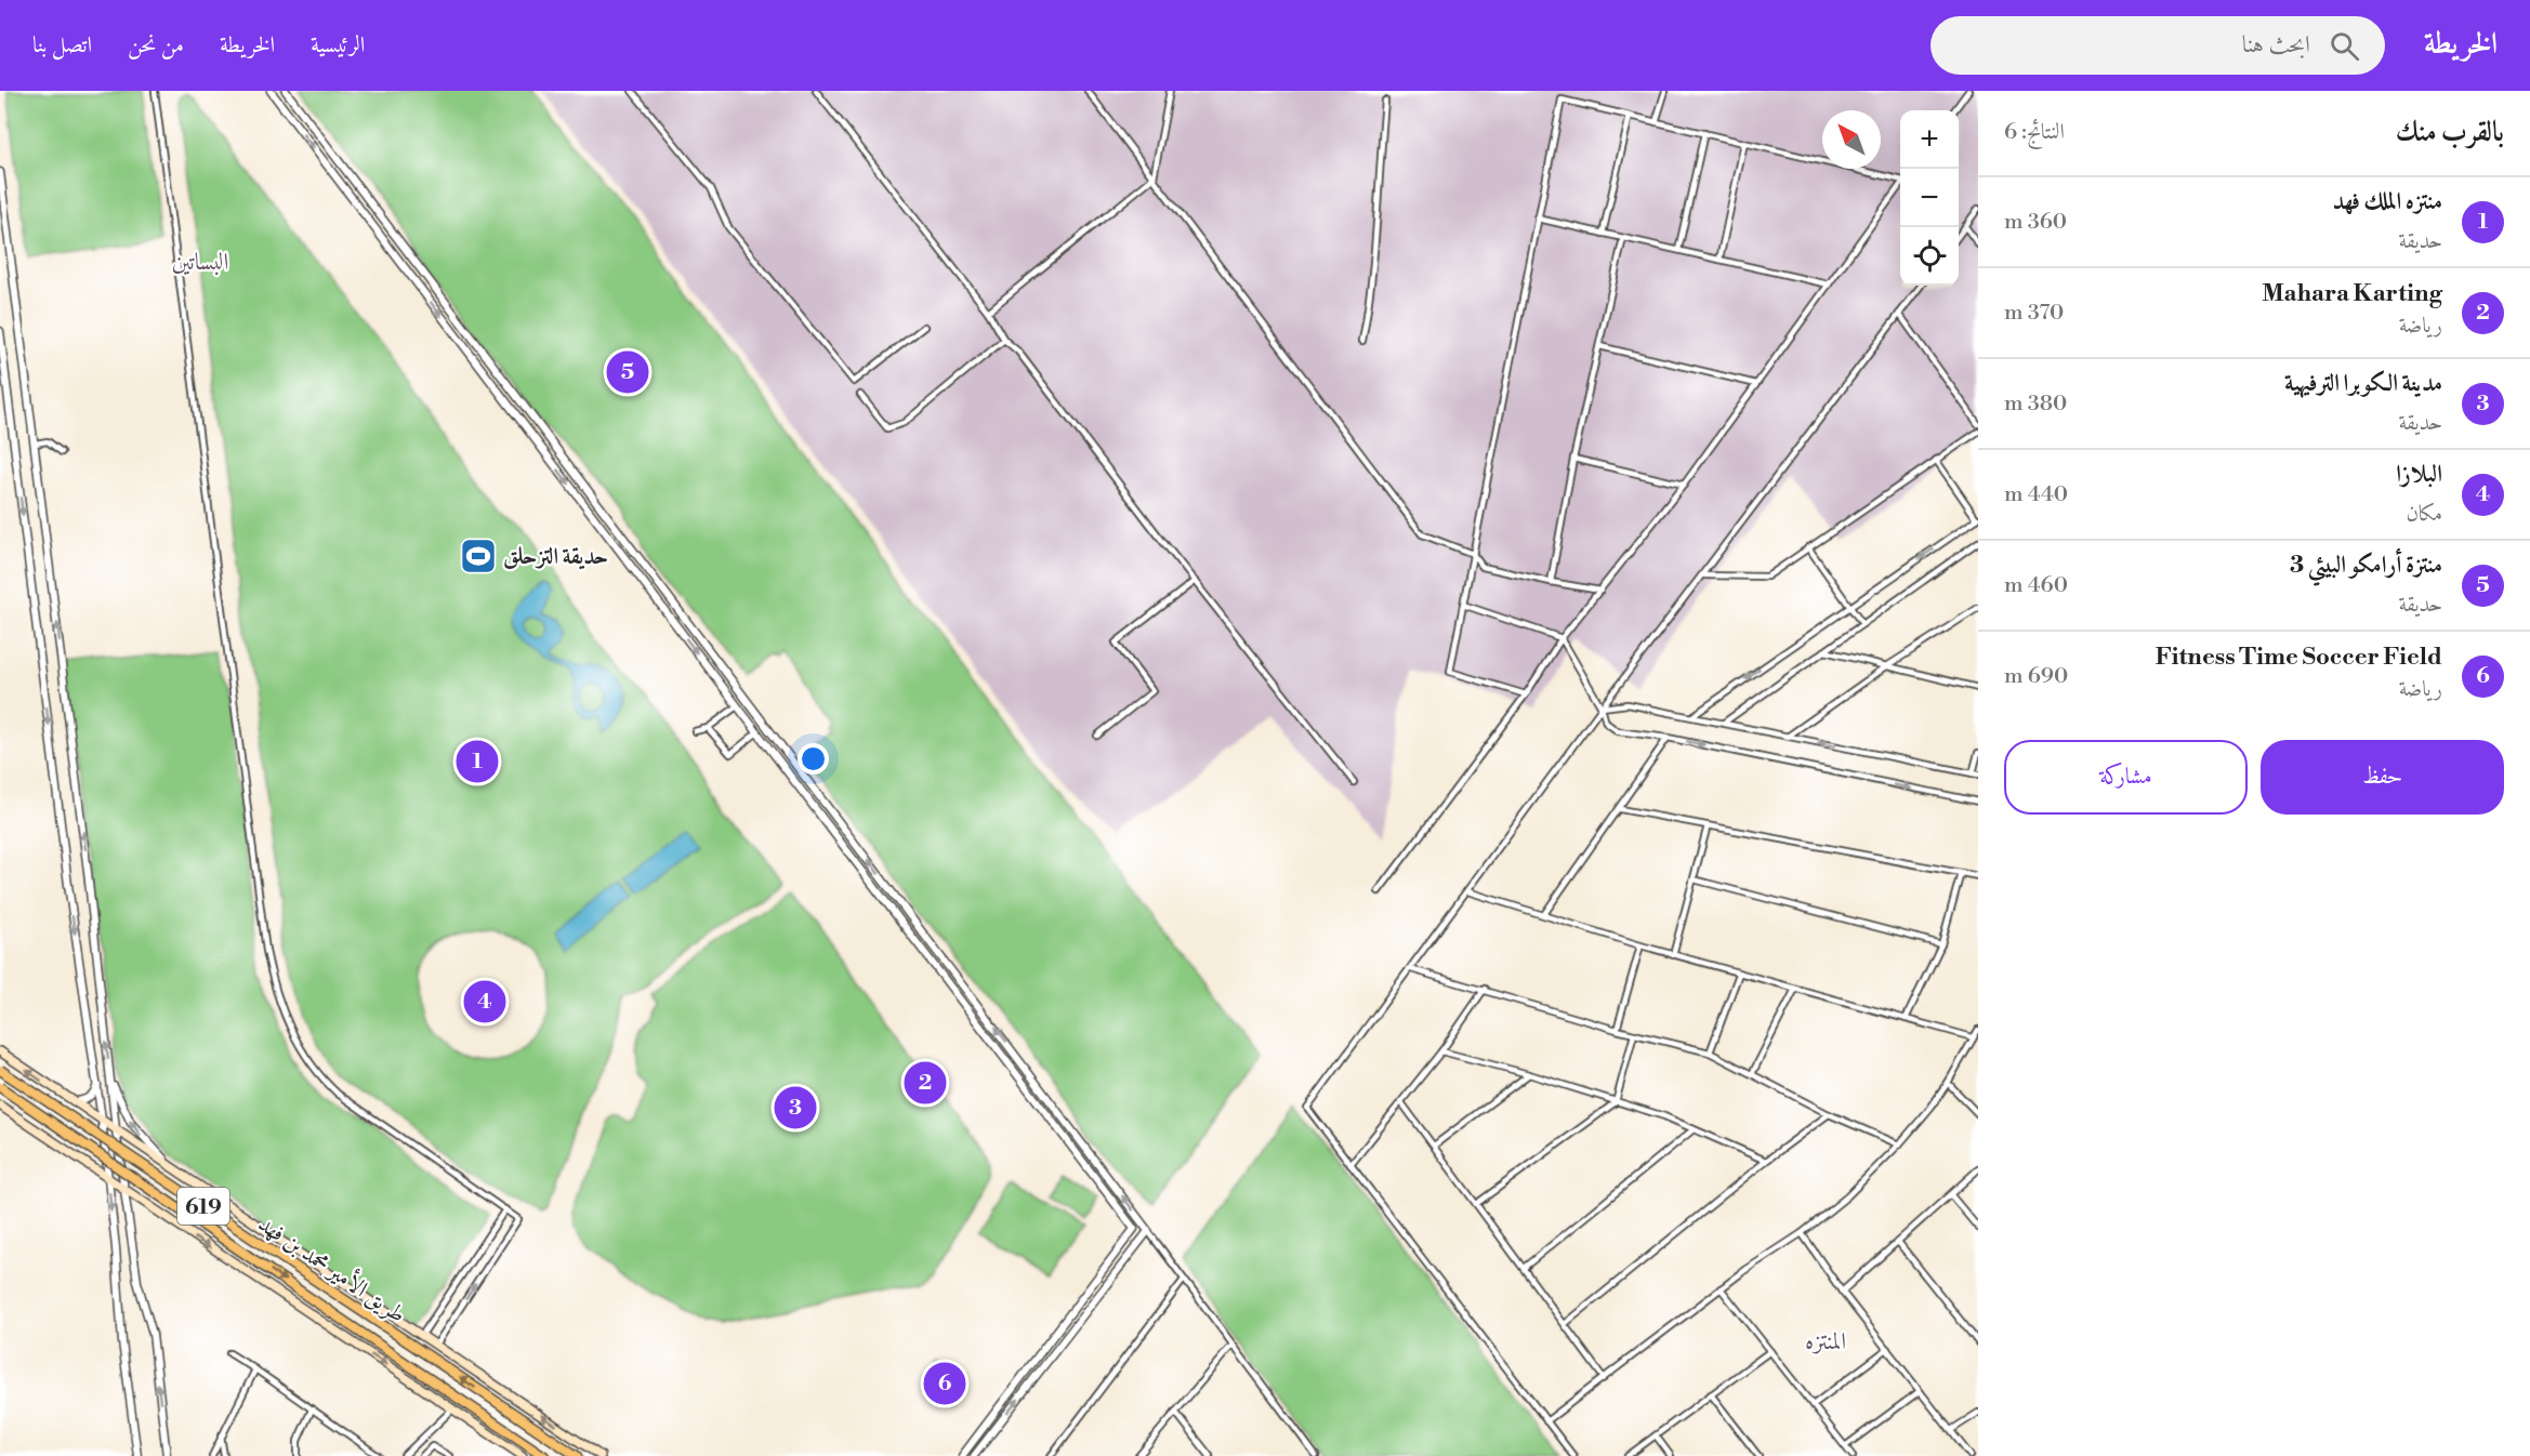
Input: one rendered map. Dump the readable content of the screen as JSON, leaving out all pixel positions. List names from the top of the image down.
{
  "streets": {
    "highway": ["619", "طريق الأمير محمد بن فهد"]
  },
  "districts": ["البساتين", "المنتزه"],
  "places": {
    "sports": ["حديقة التزحلق"]
  },
  "north": "top left",
  "page": {
    "header": "الخريطة",
    "search": "ابحث هنا",
    "nav": [
      "الرئيسية",
      "الخريطة",
      "من نحن",
      "اتصل بنا"
    ],
    "heading": ["بالقرب منك", "النتائج: 6"],
    "map_buttons": ["+", "−"],
    "list": [
      {
        "mark": "1",
        "name": "منتزه الملك فهد",
        "note": "حديقة",
        "value": "360 m"
      },
      {
        "mark": "2",
        "name": "Mahara Karting",
        "note": "رياضة",
        "value": "370 m"
      },
      {
        "mark": "3",
        "name": "مدينة الكوبرا الترفيهية",
        "note": "حديقة",
        "value": "380 m"
      },
      {
        "mark": "4",
        "name": "البلازا",
        "note": "مكان",
        "value": "440 m"
      },
      {
        "mark": "5",
        "name": "منتزة أرامكو البيئي 3",
        "note": "حديقة",
        "value": "460 m"
      },
      {
        "mark": "6",
        "name": "Fitness Time Soccer Field",
        "note": "رياضة",
        "value": "690 m"
      }
    ],
    "pins": [
      "5",
      "1",
      "4",
      "2",
      "3",
      "6"
    ],
    "buttons": ["حفظ", "مشاركة"]
  }
}
